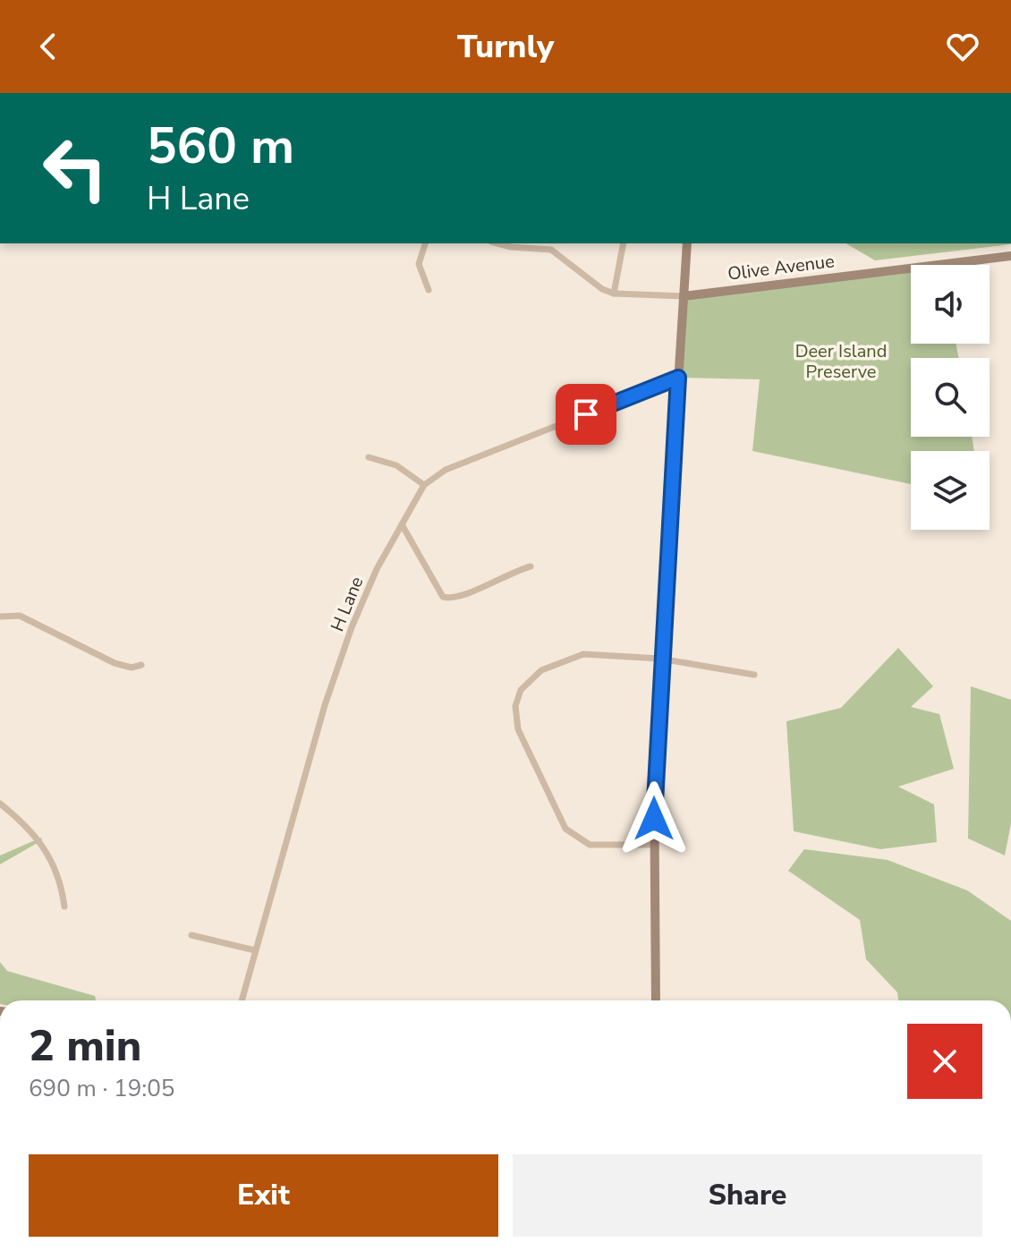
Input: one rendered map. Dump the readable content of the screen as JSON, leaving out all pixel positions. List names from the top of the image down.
{
  "streets": {
    "main road": ["Olive Avenue"],
    "street": ["H Lane"]
  },
  "parks": ["Deer Island Preserve"],
  "page": {
    "header": "Turnly",
    "turn": ["560 m", "H Lane"],
    "heading": ["2 min", "690 m · 19:05"],
    "buttons": ["Exit", "Share"]
  }
}
